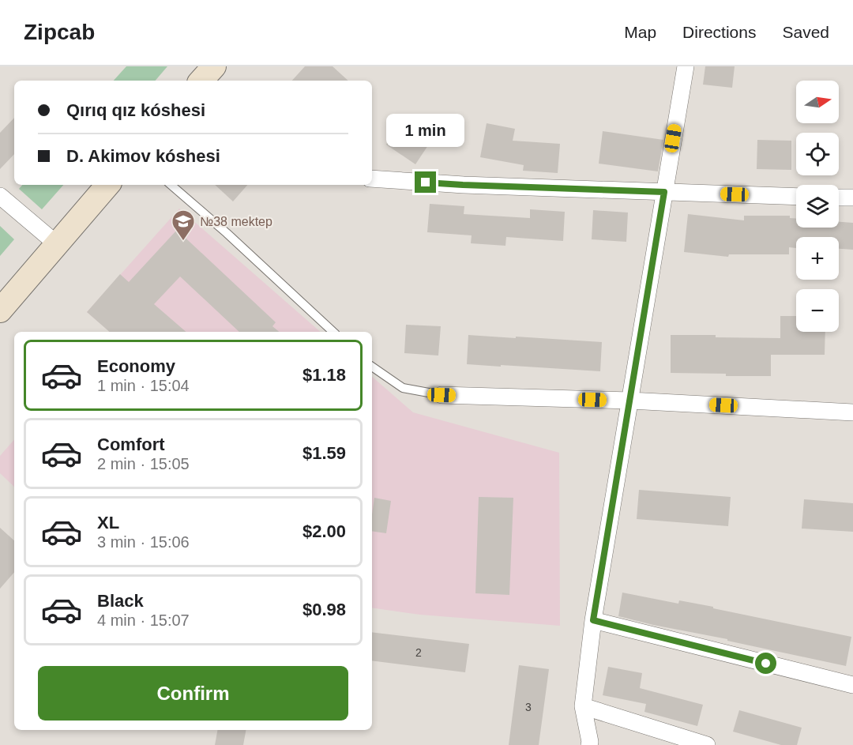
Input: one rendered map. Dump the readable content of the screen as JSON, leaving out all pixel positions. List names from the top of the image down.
{
  "places": {
    "school or university": ["№38 mektep"]
  },
  "house_numbers": ["2", "3"],
  "north": "right",
  "page": {
    "header": "Zipcab",
    "nav": ["Map", "Directions", "Saved"],
    "map_buttons": ["+", "−"],
    "banner": ["Qırıq qız kóshesi", "D. Akimov kóshesi"],
    "bubble": "1 min",
    "list": [
      {
        "name": "Economy",
        "note": "1 min · 15:04",
        "value": "$1.18"
      },
      {
        "name": "Comfort",
        "note": "2 min · 15:05",
        "value": "$1.59"
      },
      {
        "name": "XL",
        "note": "3 min · 15:06",
        "value": "$2.00"
      },
      {
        "name": "Black",
        "note": "4 min · 15:07",
        "value": "$0.98"
      }
    ],
    "buttons": "Confirm"
  }
}
